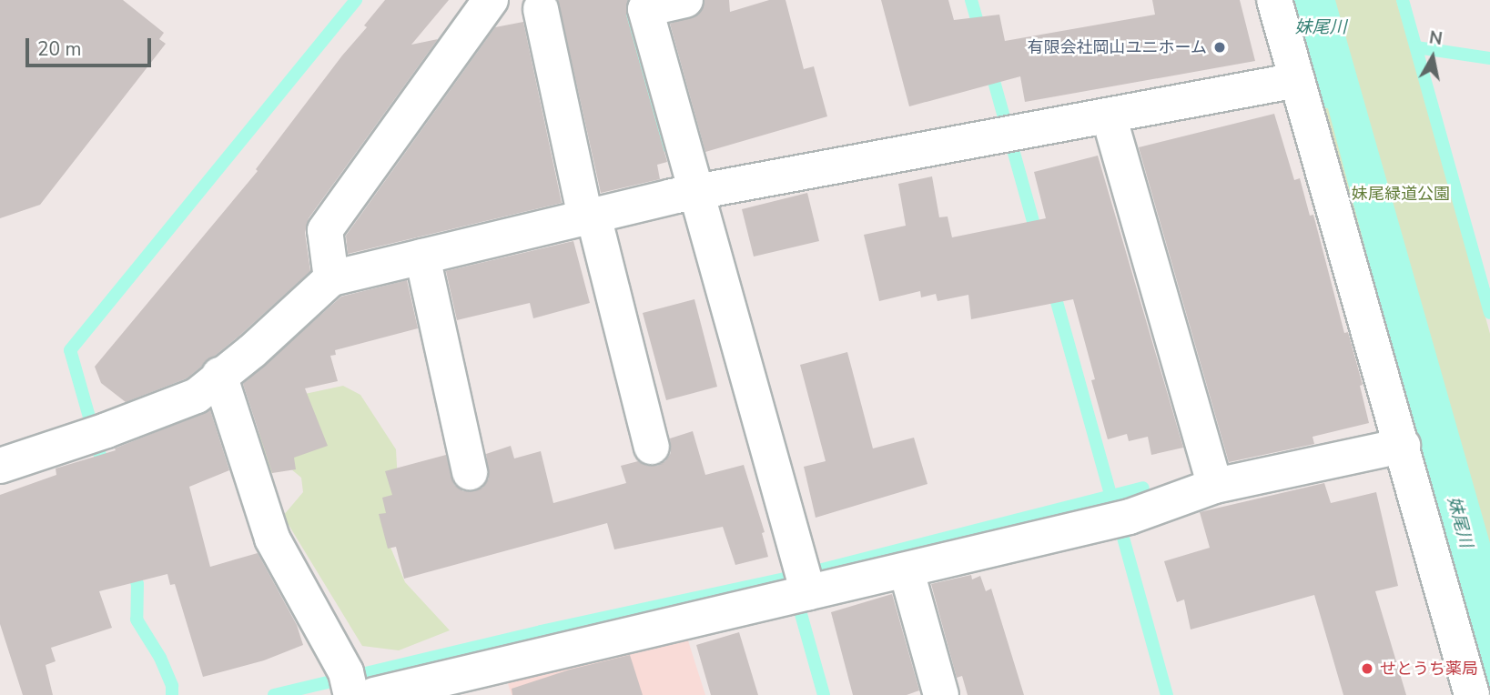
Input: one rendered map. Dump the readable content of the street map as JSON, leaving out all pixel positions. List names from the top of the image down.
{
  "water": ["妹尾川"],
  "parks": ["妹尾緑道公園"],
  "places": ["有限会社岡山ユニホーム", "せとうち薬局"],
  "scale_bar": "20 m",
  "north": "top"
}
